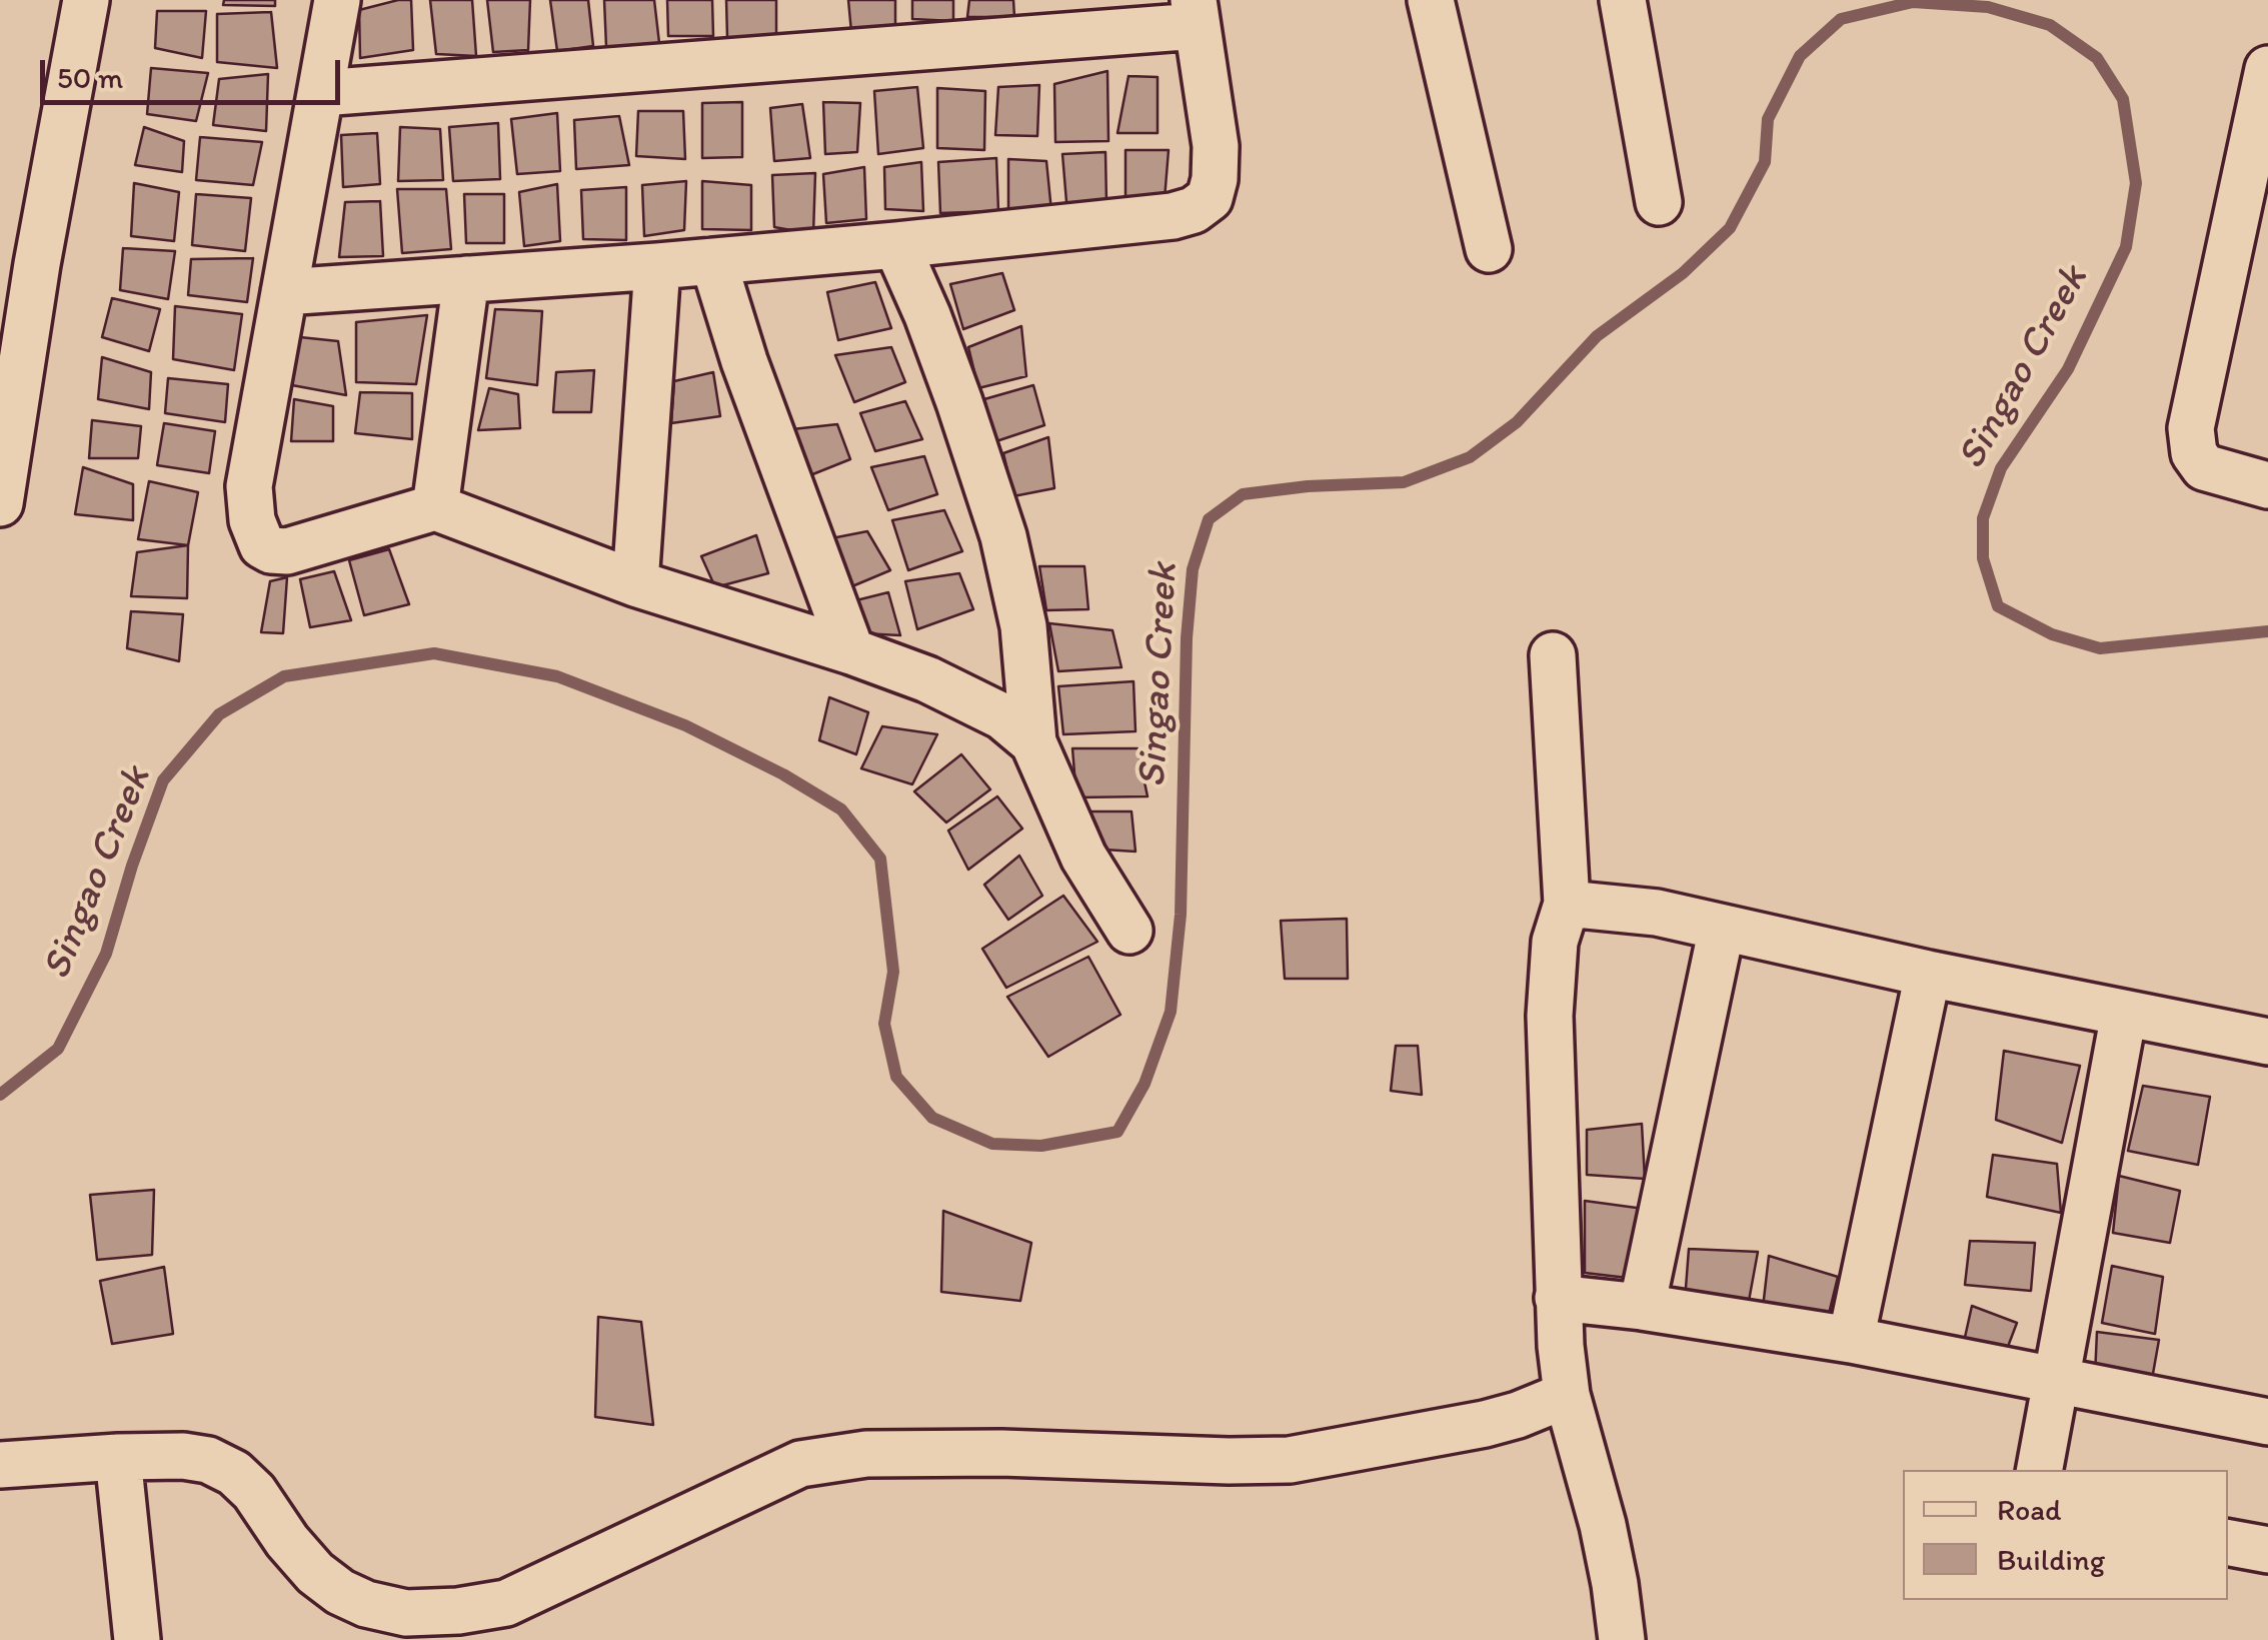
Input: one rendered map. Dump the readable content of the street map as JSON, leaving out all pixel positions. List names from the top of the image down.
{
  "water": ["Singao Creek"],
  "legend": ["Road", "Building"],
  "scale_bar": "50 m"
}
